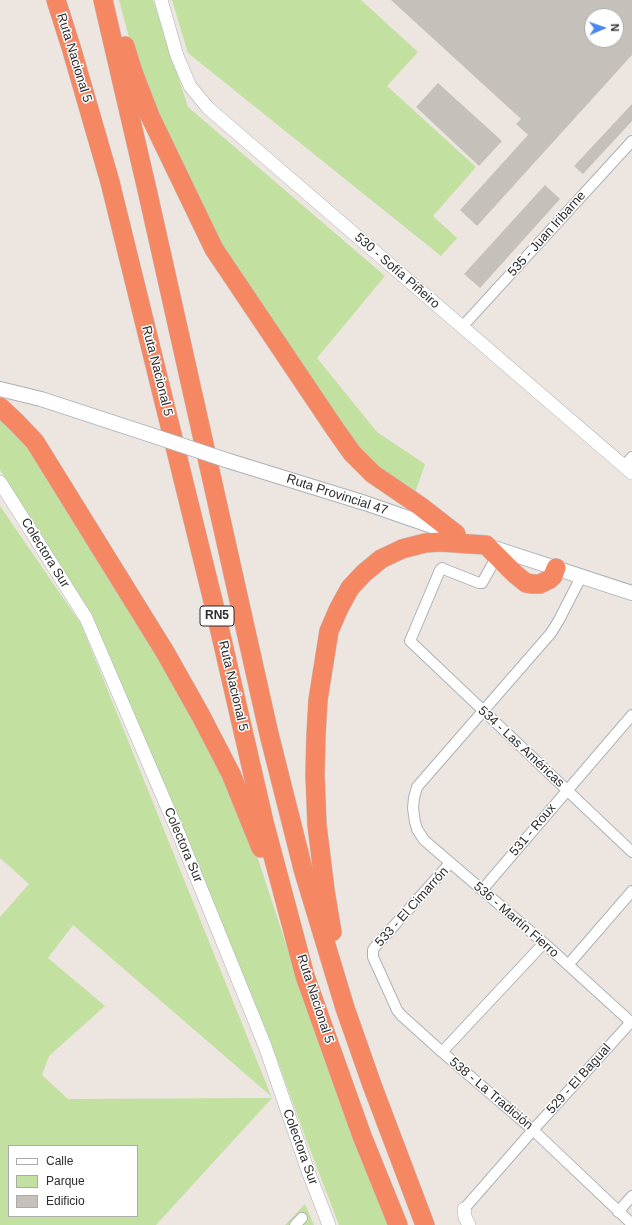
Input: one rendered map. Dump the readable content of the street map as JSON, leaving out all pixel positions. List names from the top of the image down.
{
  "streets": {
    "highway": ["Ruta Nacional 5", "RN5"],
    "main road": ["Ruta Provincial 47"],
    "street": [
      "535 - Juan Iribarne",
      "530 - Sofía Piñeiro",
      "Colectora Sur",
      "534 - Las Américas",
      "531 - Roux",
      "533 - El Cimarrón",
      "536 - Martín Fierro",
      "529 - El Bagual",
      "538 - La Tradición"
    ]
  },
  "crossings": [
    ["535 - Juan Iribarne", "530 - Sofía Piñeiro"],
    ["Ruta Provincial 47", "534 - Las Américas"],
    ["534 - Las Américas", "531 - Roux"],
    ["534 - Las Américas", "536 - Martín Fierro"],
    ["531 - Roux", "536 - Martín Fierro"],
    ["533 - El Cimarrón", "536 - Martín Fierro"],
    ["533 - El Cimarrón", "538 - La Tradición"],
    ["536 - Martín Fierro", "529 - El Bagual"],
    ["529 - El Bagual", "538 - La Tradición"]
  ],
  "legend": ["Calle", "Parque", "Edificio"],
  "north": "right"
}
